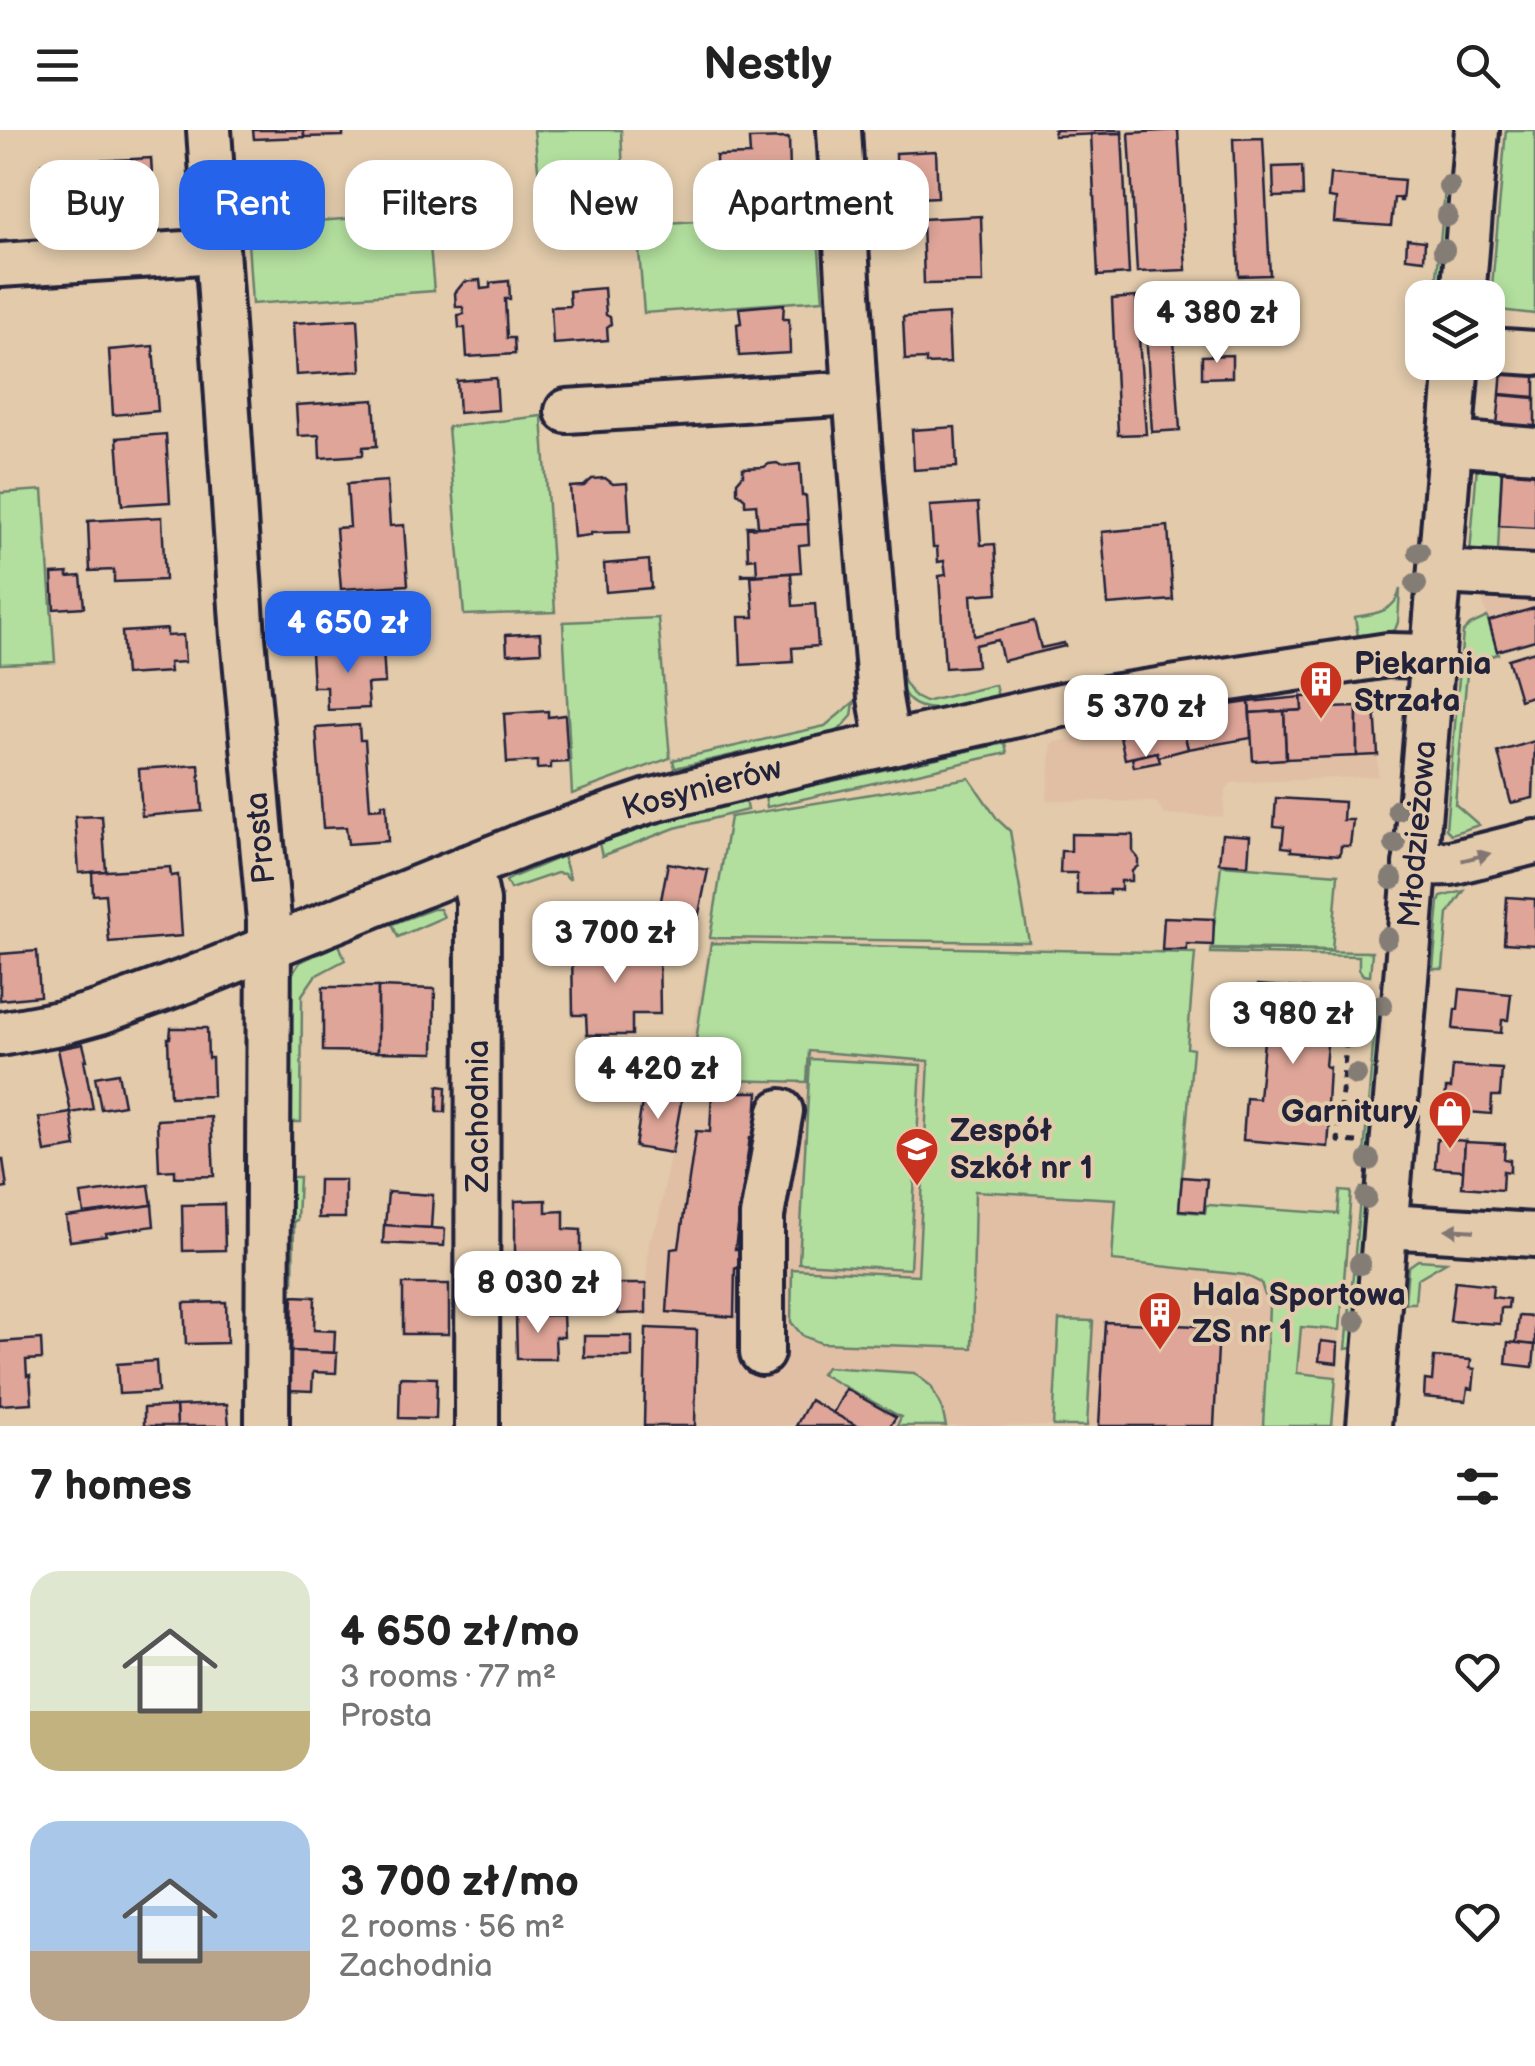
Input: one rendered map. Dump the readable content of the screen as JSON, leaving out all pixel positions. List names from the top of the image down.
{
  "streets": {
    "street": [
      "Kosynierów",
      "Młodzieżowa",
      "Prosta",
      "Zachodnia"
    ]
  },
  "crossings": [
    ["Kosynierów", "Młodzieżowa"],
    ["Kosynierów", "Prosta"],
    ["Kosynierów", "Zachodnia"]
  ],
  "places": {
    "building": ["Piekarnia Strzała", "Hala Sportowa ZS nr 1"],
    "shop": ["Garnitury"],
    "school or university": ["Zespół Szkół nr 1"]
  },
  "page": {
    "header": "Nestly",
    "chip": [
      "Buy",
      "Rent",
      "Filters",
      "New",
      "Apartment"
    ],
    "price": [
      "4 380 zł",
      "4 650 zł",
      "5 370 zł",
      "3 700 zł",
      "3 980 zł",
      "4 420 zł",
      "8 030 zł"
    ],
    "heading": "7 homes",
    "list": [
      {
        "name": "4 650 zł/mo",
        "note": "3 rooms · 77 m² · Prosta"
      },
      {
        "name": "3 700 zł/mo",
        "note": "2 rooms · 56 m² · Zachodnia"
      }
    ]
  }
}
